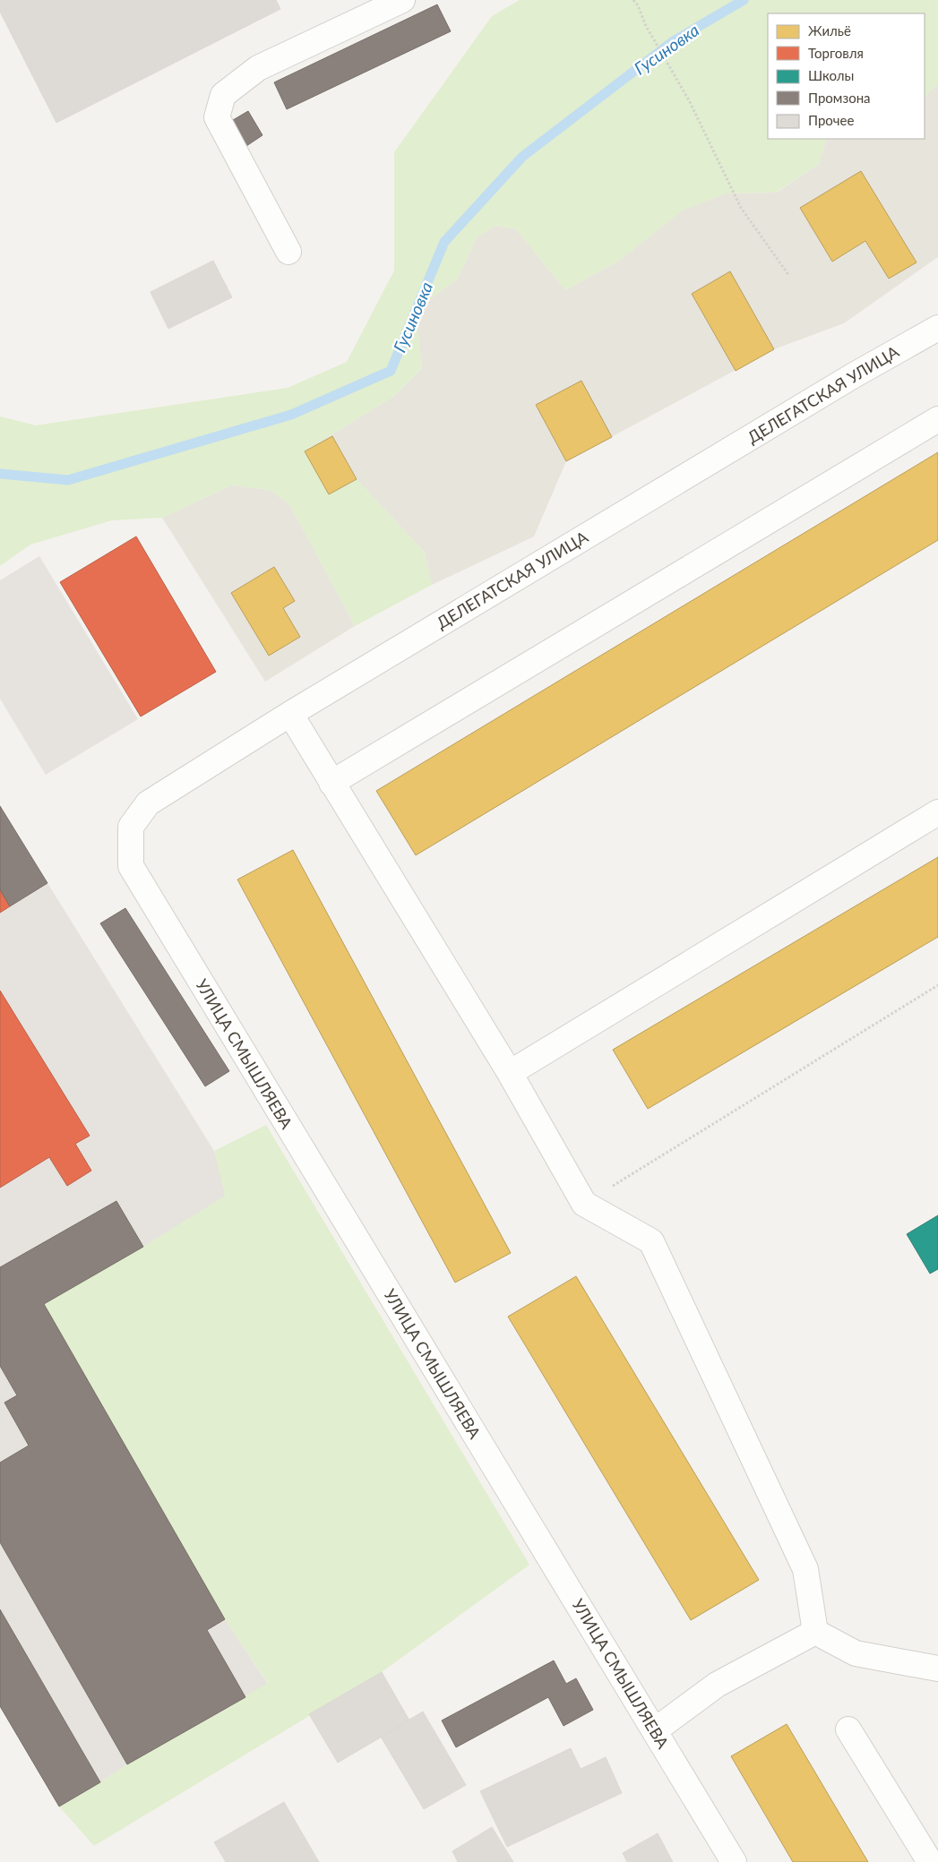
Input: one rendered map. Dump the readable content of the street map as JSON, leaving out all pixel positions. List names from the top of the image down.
{
  "streets": {
    "street": ["ДЕЛЕГАТСКАЯ УЛИЦА", "УЛИЦА СМЫШЛЯЕВА"]
  },
  "crossings": [
    ["ДЕЛЕГАТСКАЯ УЛИЦА", "УЛИЦА СМЫШЛЯЕВА"]
  ],
  "water": ["Гусиновка"],
  "legend": [
    "Жильё",
    "Торговля",
    "Школы",
    "Промзона",
    "Прочее"
  ]
}
